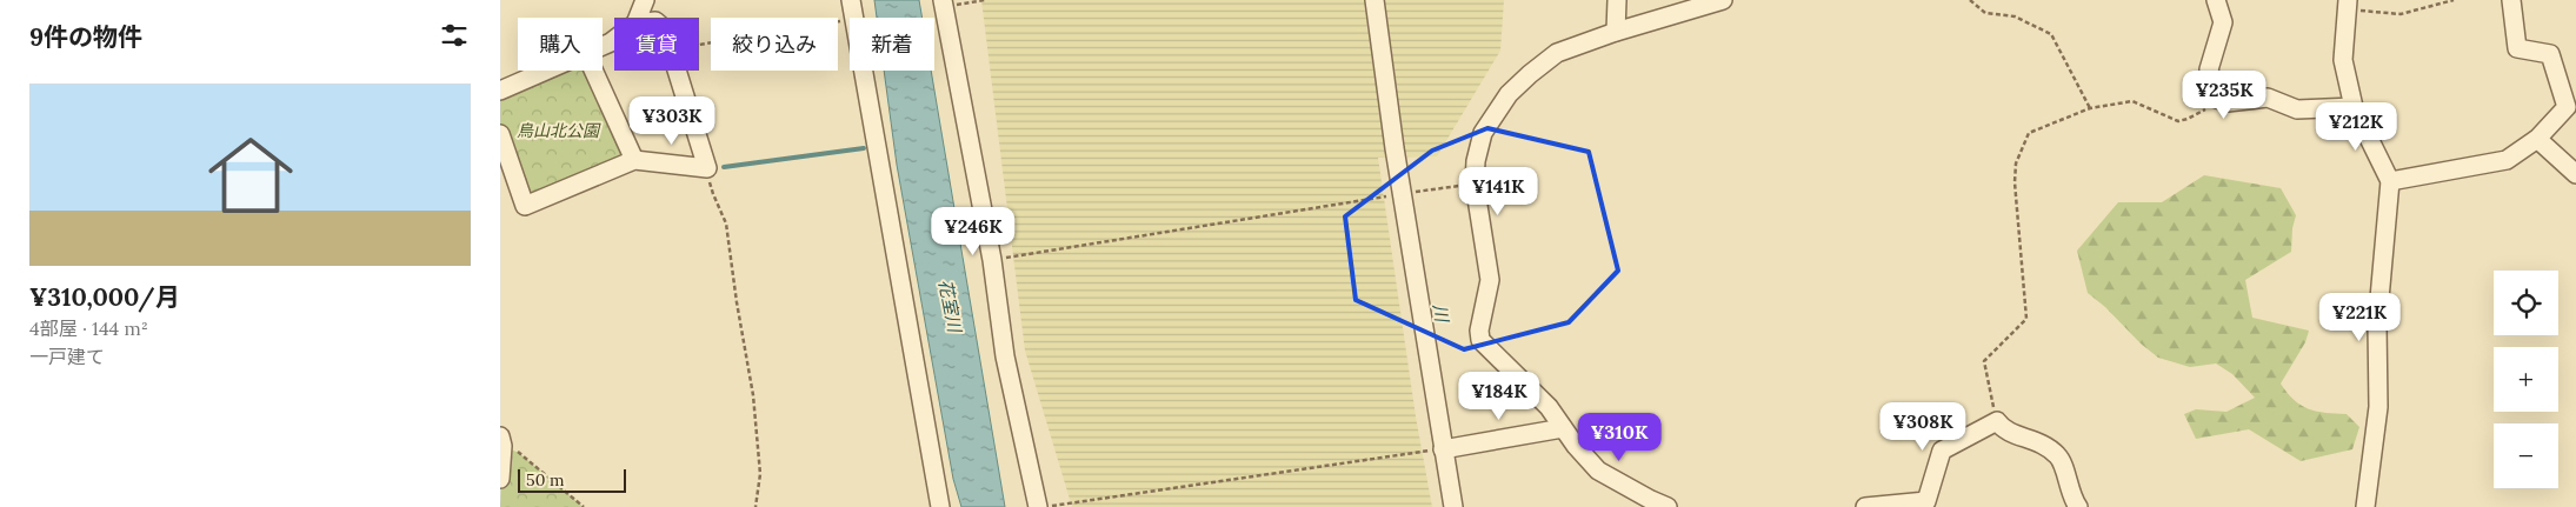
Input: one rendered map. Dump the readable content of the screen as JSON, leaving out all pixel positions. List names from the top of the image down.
{
  "water": ["花室川", "川"],
  "parks": ["烏山北公園"],
  "scale_bar": "50 m",
  "page": {
    "heading": "9件の物件",
    "chip": [
      "購入",
      "賃貸",
      "絞り込み",
      "新着"
    ],
    "list": [
      {
        "name": "¥310,000/月",
        "note": "4部屋 · 144 m² · 一戸建て"
      }
    ],
    "price": [
      "¥235K",
      "¥303K",
      "¥212K",
      "¥141K",
      "¥246K",
      "¥221K",
      "¥184K",
      "¥308K",
      "¥310K"
    ],
    "map_buttons": ["+", "−"],
    "scale": "50 m"
  }
}
